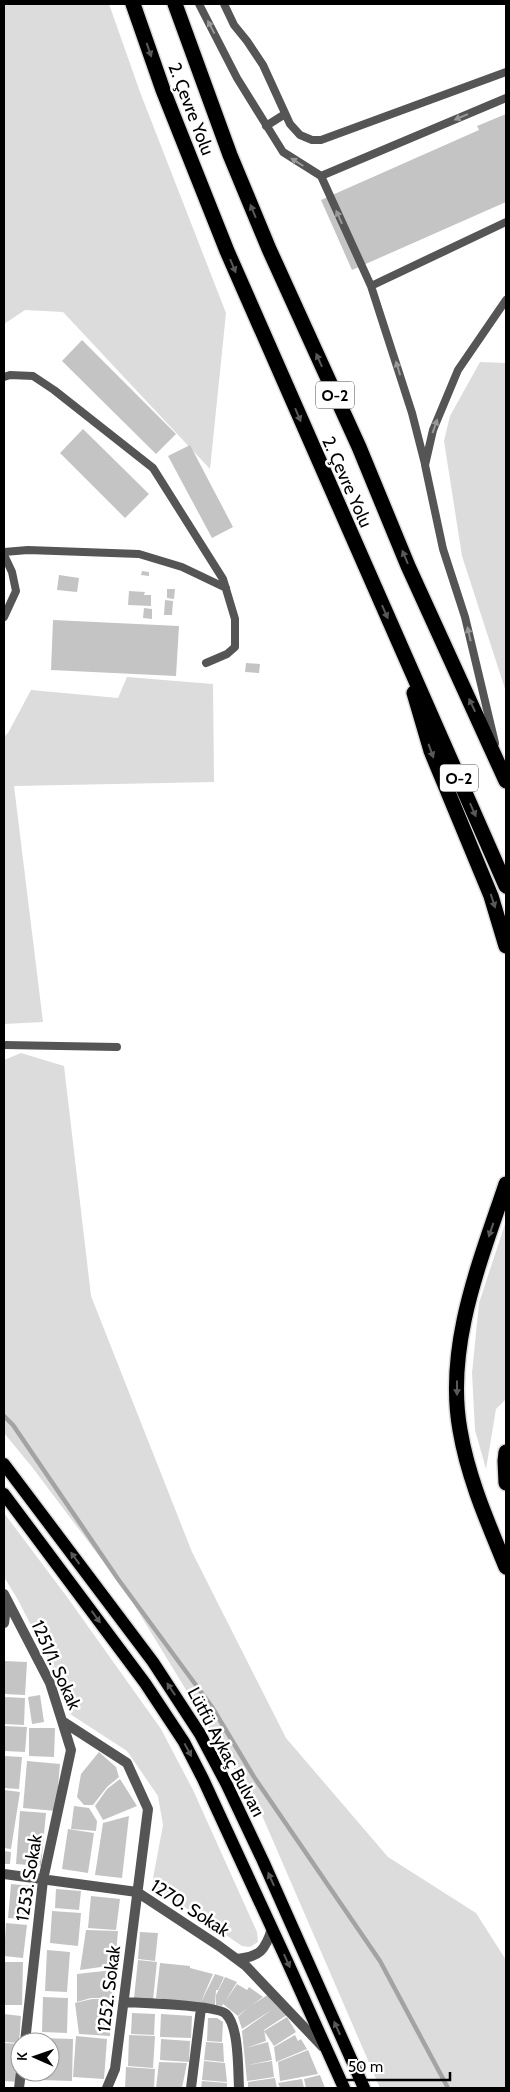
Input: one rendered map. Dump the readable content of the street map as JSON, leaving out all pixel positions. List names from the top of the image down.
{
  "streets": {
    "highway": ["2. Çevre Yolu", "O-2"],
    "main road": ["Lütfü Aykaç Bulvarı"],
    "street": [
      "1251/1. Sokak",
      "1253. Sokak",
      "1270. Sokak",
      "1252. Sokak"
    ]
  },
  "crossings": [
    ["1251/1. Sokak", "1253. Sokak"],
    ["1251/1. Sokak", "1270. Sokak"],
    ["1251/1. Sokak", "1252. Sokak"],
    ["Lütfü Aykaç Bulvarı", "1270. Sokak"],
    ["1253. Sokak", "1270. Sokak"],
    ["1270. Sokak", "1252. Sokak"]
  ],
  "scale_bar": "50 m",
  "north": "left"
}
